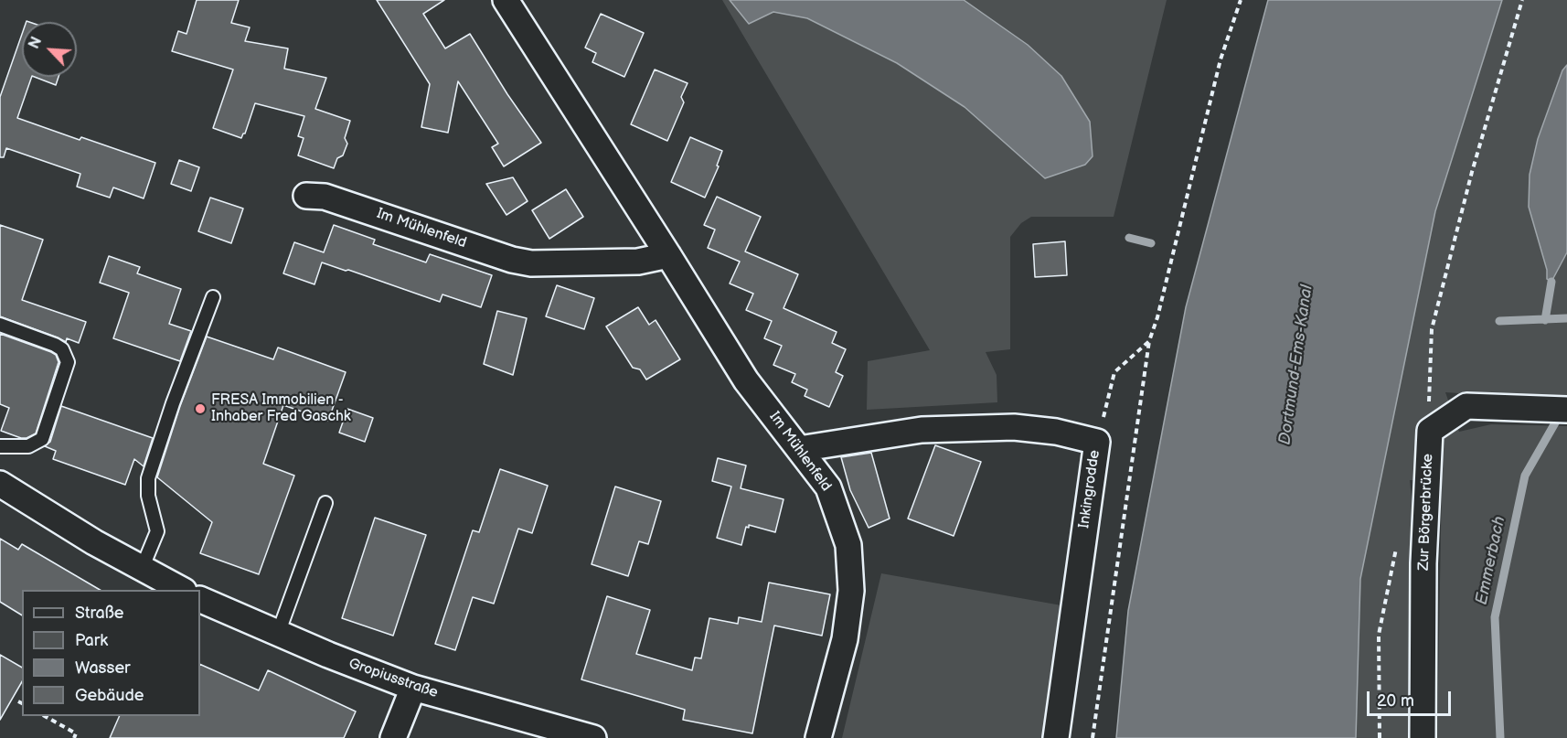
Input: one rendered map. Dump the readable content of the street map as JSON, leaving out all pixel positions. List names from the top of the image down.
{
  "streets": {
    "street": [
      "Im Mühlenfeld",
      "Inkingrodde",
      "Zur Börgerbrücke",
      "Gropiusstraße"
    ]
  },
  "crossings": [
    ["Im Mühlenfeld", "Inkingrodde"]
  ],
  "water": ["Dortmund-Ems-Kanal", "Emmerbach"],
  "places": ["FRESA Immobilien - Inhaber Fred Gaschk"],
  "legend": [
    "Straße",
    "Park",
    "Wasser",
    "Gebäude"
  ],
  "scale_bar": "20 m",
  "north": "top left"
}
